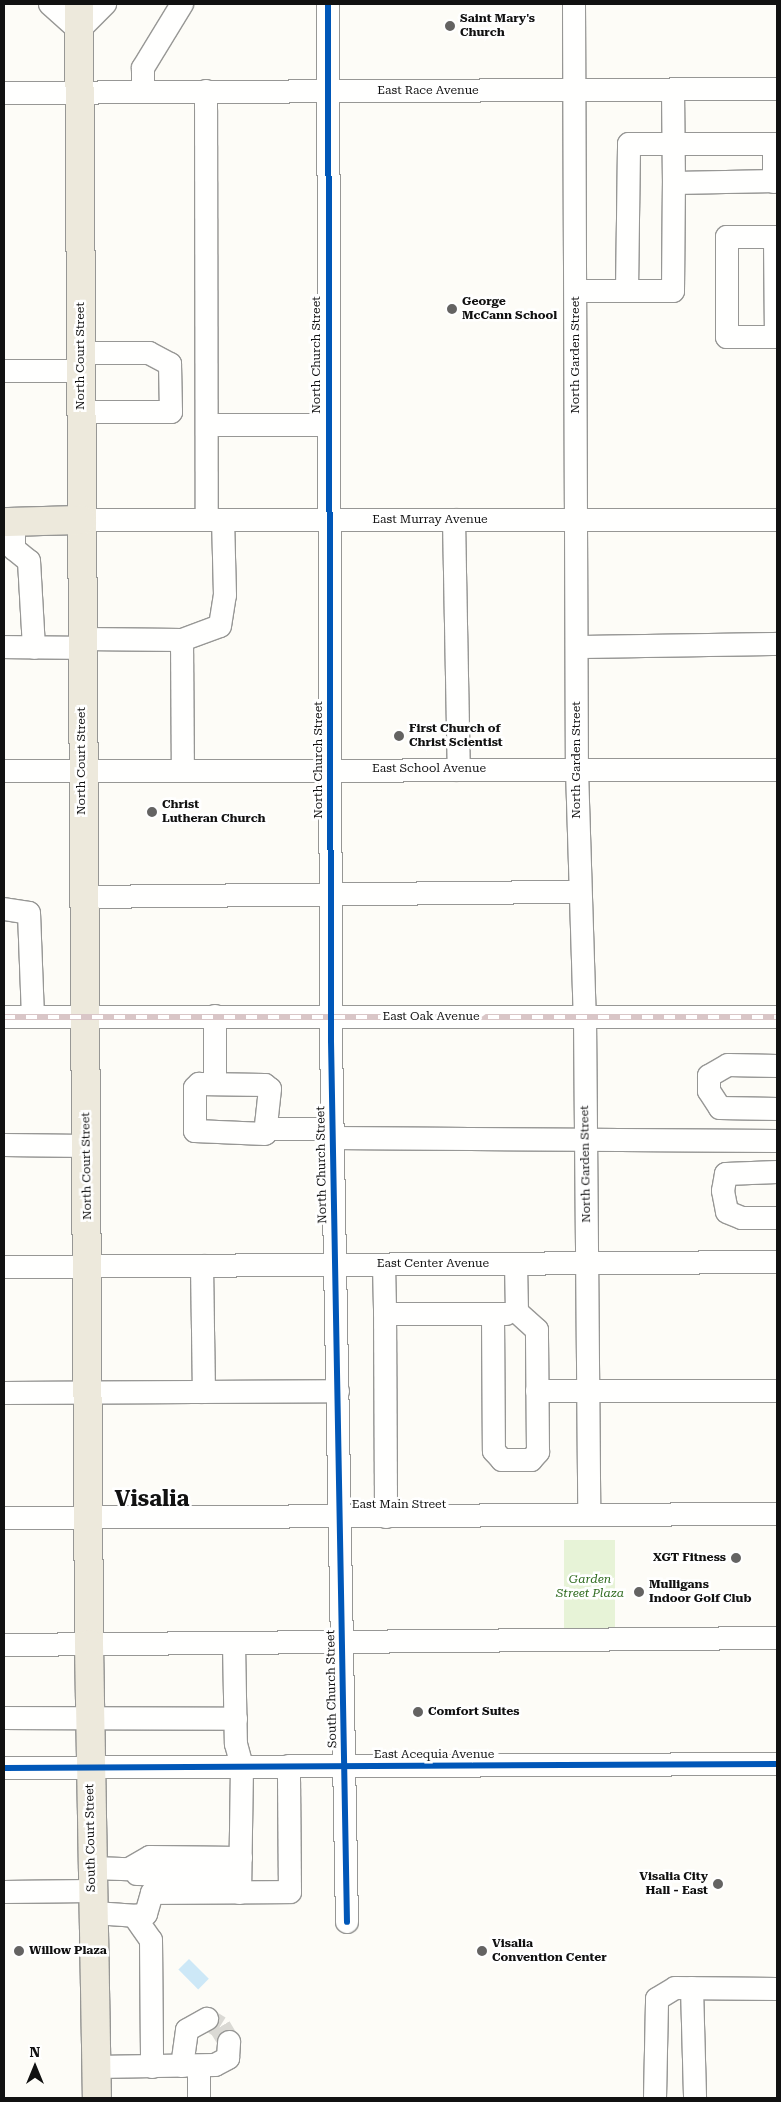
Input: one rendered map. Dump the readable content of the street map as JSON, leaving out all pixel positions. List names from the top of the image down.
{
  "streets": {
    "main road": ["North Court Street", "South Court Street"],
    "street": [
      "East Race Avenue",
      "North Church Street",
      "North Garden Street",
      "East Murray Avenue",
      "East School Avenue",
      "East Oak Avenue",
      "East Center Avenue",
      "East Main Street",
      "South Church Street",
      "East Acequia Avenue"
    ]
  },
  "crossings": [
    ["East Race Avenue", "North Church Street"],
    ["East Race Avenue", "North Garden Street"],
    ["East Race Avenue", "North Court Street"],
    ["North Church Street", "East Murray Avenue"],
    ["North Church Street", "East School Avenue"],
    ["North Church Street", "East Oak Avenue"],
    ["North Church Street", "East Center Avenue"],
    ["North Church Street", "East Main Street"],
    ["North Church Street", "South Church Street"],
    ["North Garden Street", "East Murray Avenue"],
    ["North Garden Street", "East School Avenue"],
    ["North Garden Street", "East Oak Avenue"],
    ["North Garden Street", "East Center Avenue"],
    ["North Garden Street", "East Main Street"],
    ["North Court Street", "East Murray Avenue"],
    ["North Court Street", "East School Avenue"],
    ["North Court Street", "East Oak Avenue"],
    ["North Court Street", "East Center Avenue"],
    ["North Court Street", "East Main Street"],
    ["North Court Street", "South Court Street"],
    ["East Main Street", "South Church Street"],
    ["East Main Street", "South Court Street"],
    ["South Church Street", "East Acequia Avenue"],
    ["East Acequia Avenue", "South Court Street"]
  ],
  "districts": ["Visalia"],
  "parks": ["Garden Street Plaza"],
  "places": [
    "Saint Mary's Church",
    "George McCann School",
    "First Church of Christ Scientist",
    "Christ Lutheran Church",
    "XGT Fitness",
    "Mulligans Indoor Golf Club",
    "Comfort Suites",
    "Visalia City Hall - East",
    "Willow Plaza",
    "Visalia Convention Center"
  ],
  "north": "top"
}
